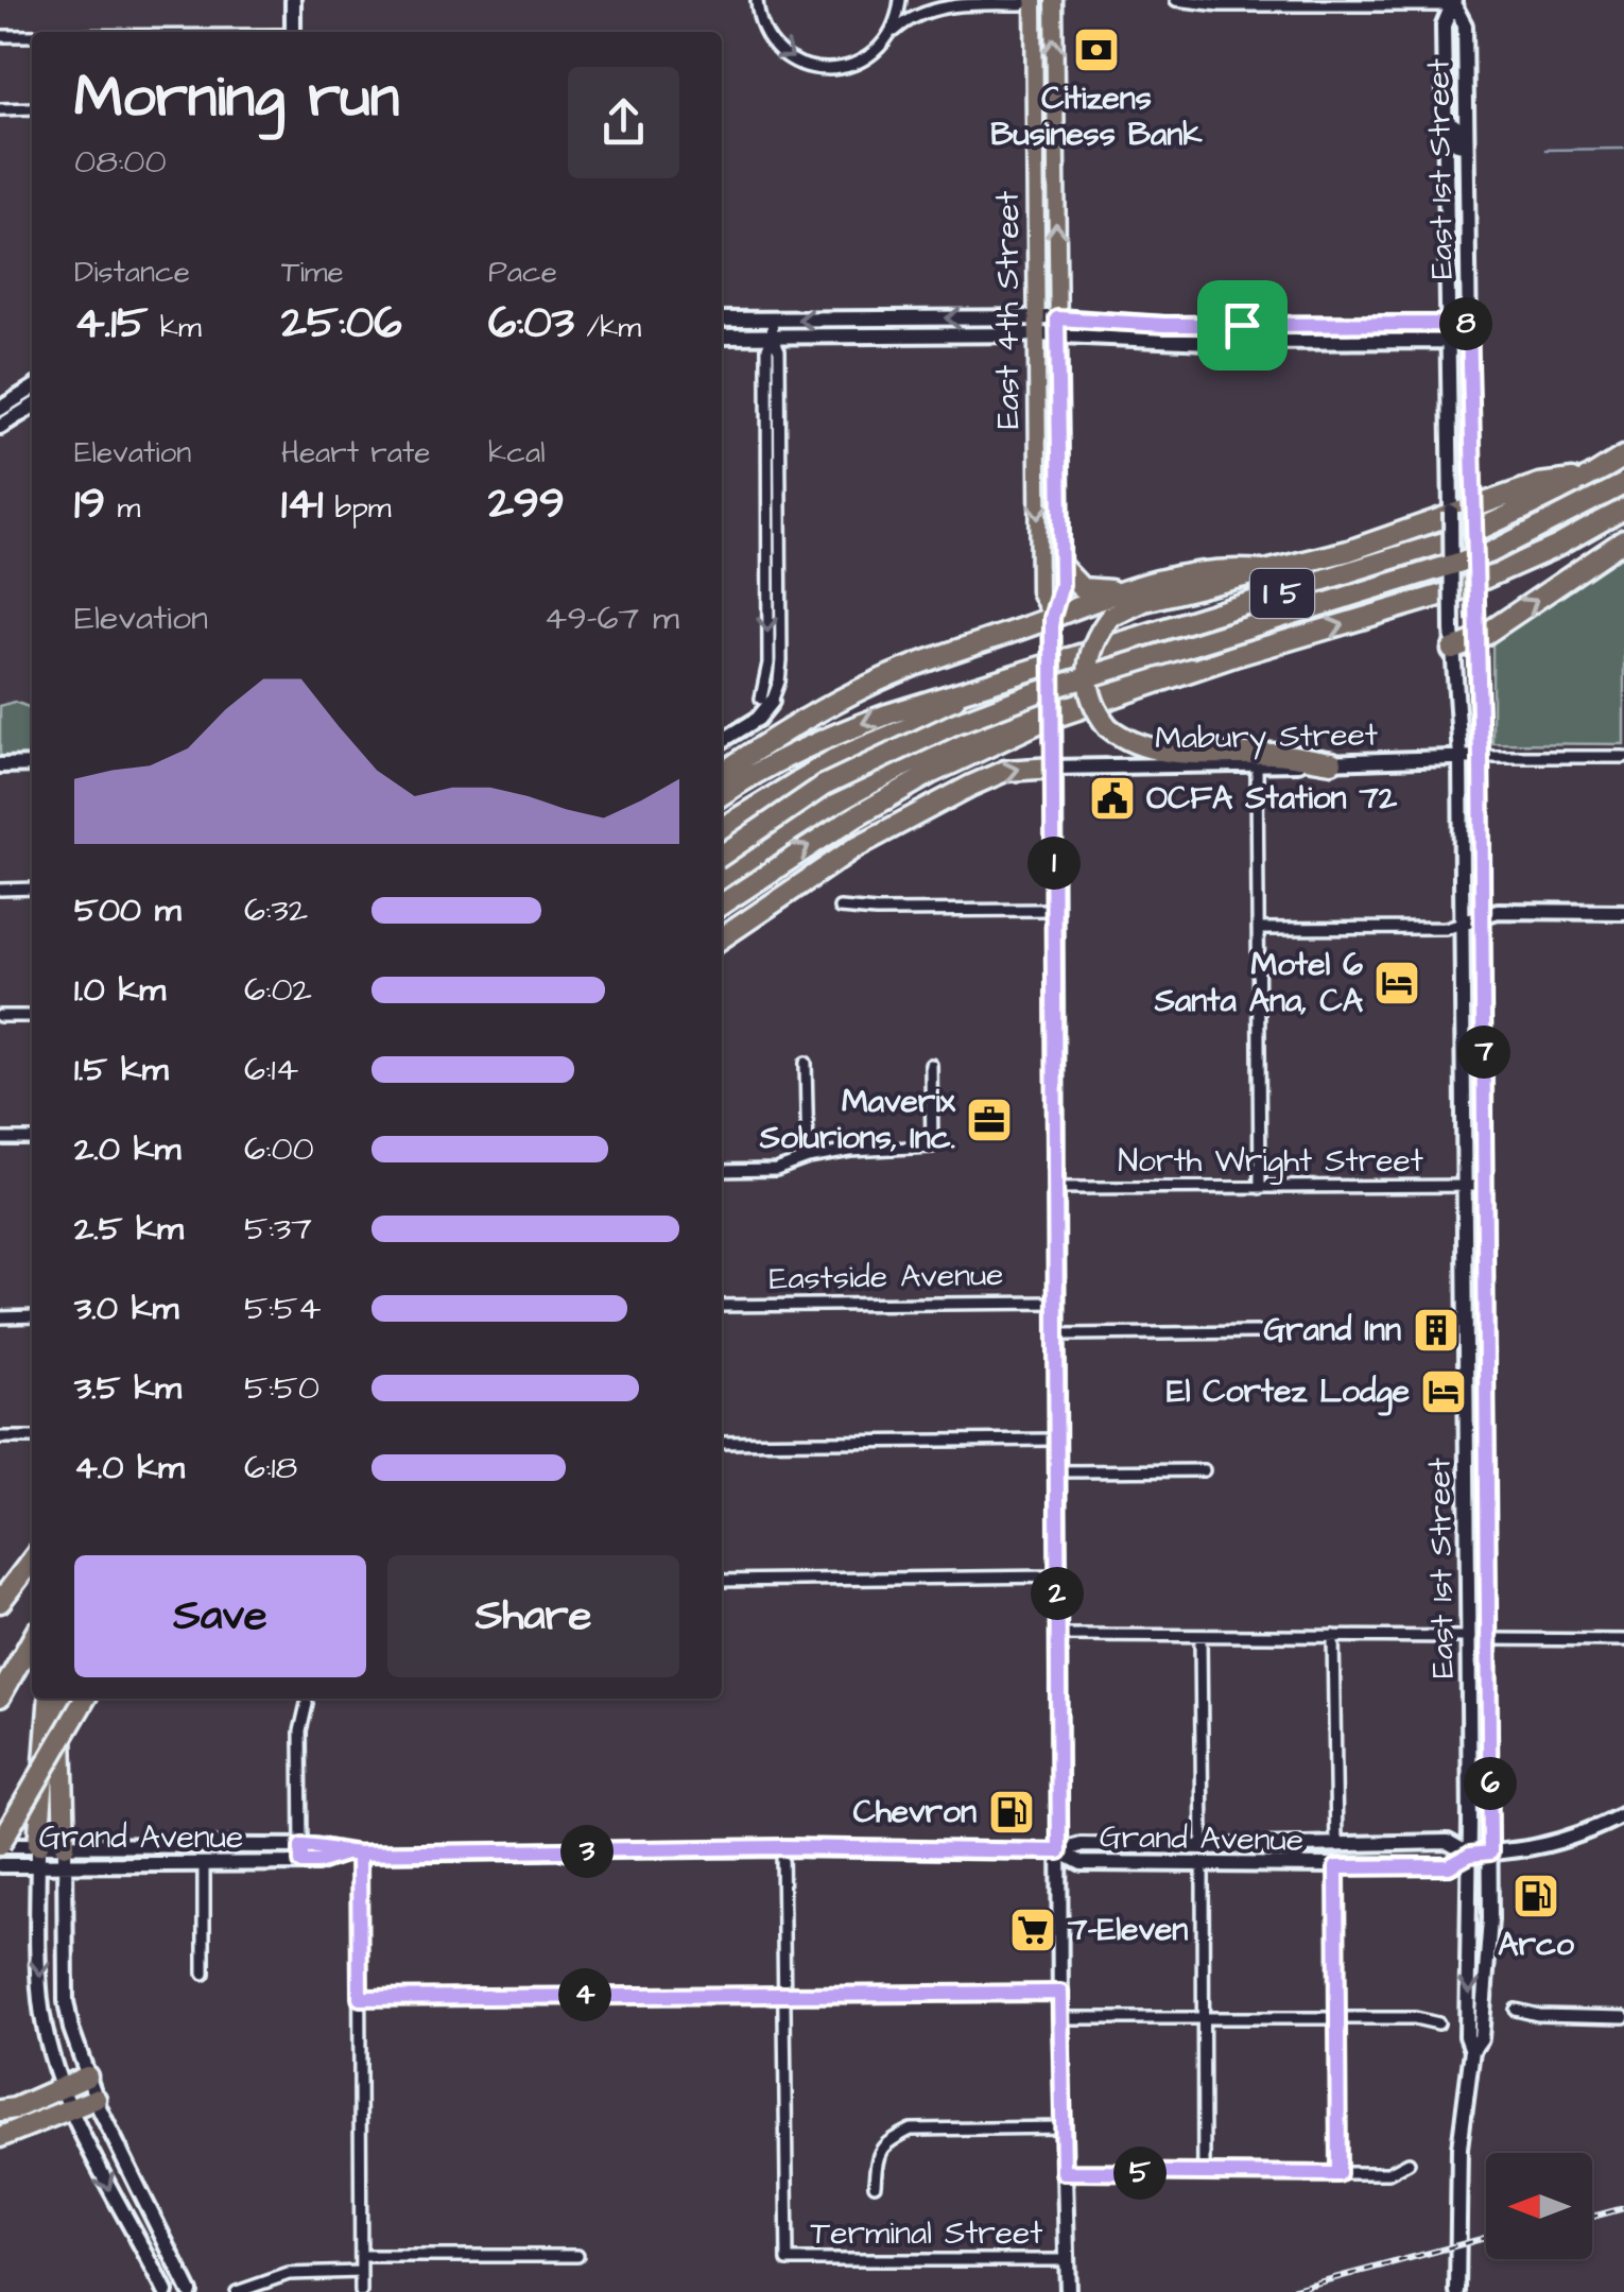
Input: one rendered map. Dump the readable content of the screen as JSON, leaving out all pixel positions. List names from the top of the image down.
{
  "streets": {
    "highway": ["I 5"],
    "main road": [
      "East 1st Street",
      "East 4th Street",
      "Mabury Street",
      "Grand Avenue"
    ],
    "street": ["North Wright Street", "Eastside Avenue", "Terminal Street"]
  },
  "crossings": [
    ["East 1st Street", "Mabury Street"],
    ["East 1st Street", "North Wright Street"],
    ["East 1st Street", "Grand Avenue"],
    ["East 4th Street", "Mabury Street"],
    ["East 4th Street", "North Wright Street"],
    ["East 4th Street", "Eastside Avenue"],
    ["East 4th Street", "Grand Avenue"],
    ["East 4th Street", "Terminal Street"]
  ],
  "places": {
    "bank": ["Citizens Business Bank"],
    "public building": ["OCFA Station 72"],
    "hotel": ["Motel 6 Santa Ana, CA", "El Cortez Lodge"],
    "office": ["Maverix Solurions, Inc."],
    "building": ["Grand Inn"],
    "fuel station": ["Chevron", "Arco"],
    "supermarket": ["7-Eleven"]
  },
  "north": "left",
  "page": {
    "heading": ["Morning run", "08:00"],
    "stats": [
      ["Distance", "4.15 km"],
      ["Time", "25:06"],
      ["Pace", "6:03 /km"],
      ["Elevation", "19 m"],
      ["Heart rate", "141 bpm"],
      ["kcal", "299"]
    ],
    "pins": [
      "8",
      "1",
      "7",
      "2",
      "6",
      "3",
      "4",
      "5"
    ],
    "chart": ["Elevation", "49–67 m"],
    "list": [
      {
        "name": "500 m",
        "note": "6:32"
      },
      {
        "name": "1.0 km",
        "note": "6:02"
      },
      {
        "name": "1.5 km",
        "note": "6:14"
      },
      {
        "name": "2.0 km",
        "note": "6:00"
      },
      {
        "name": "2.5 km",
        "note": "5:37"
      },
      {
        "name": "3.0 km",
        "note": "5:54"
      },
      {
        "name": "3.5 km",
        "note": "5:50"
      },
      {
        "name": "4.0 km",
        "note": "6:18"
      }
    ],
    "buttons": ["Save", "Share"]
  }
}
